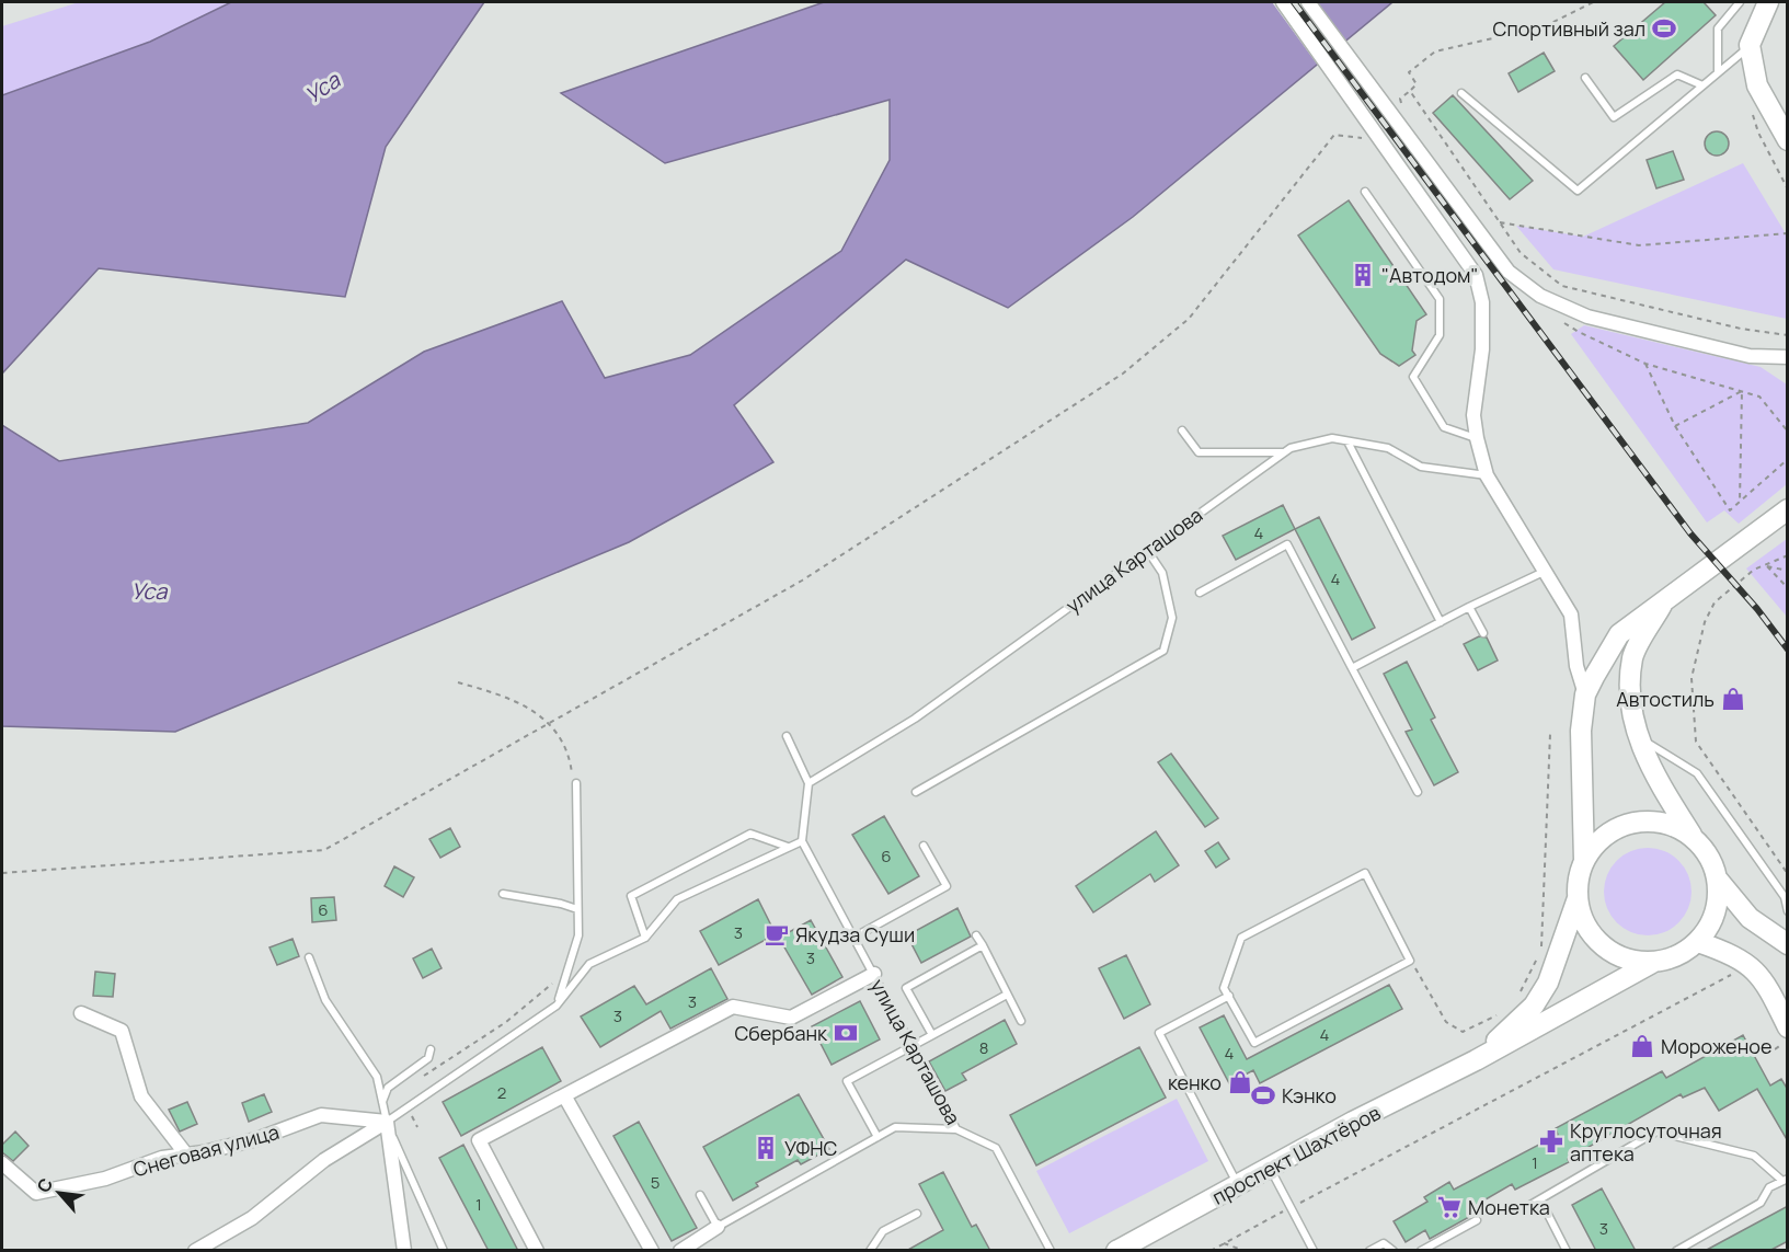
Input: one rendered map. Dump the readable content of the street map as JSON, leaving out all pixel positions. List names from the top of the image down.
{
  "streets": {
    "main road": ["проспект Шахтёров"],
    "street": ["Снеговая улица"],
    "lane": ["улица Карташова"]
  },
  "water": ["Уса"],
  "places": {
    "sports": ["Спортивный зал", "Кэнко"],
    "building": ["\"Автодом\"", "УФНС"],
    "shop": ["Автостиль", "Мороженое", "кенко"],
    "cafe": ["Якудза Суши"],
    "bank": ["Сбербанк"],
    "pharmacy": ["Круглосуточная аптека"],
    "supermarket": ["Монетка"]
  },
  "house_numbers": [
    "4",
    "4",
    "6",
    "6",
    "3",
    "3",
    "3",
    "3",
    "4",
    "8",
    "4",
    "2",
    "1",
    "5",
    "1",
    "3"
  ],
  "north": "top left"
}
